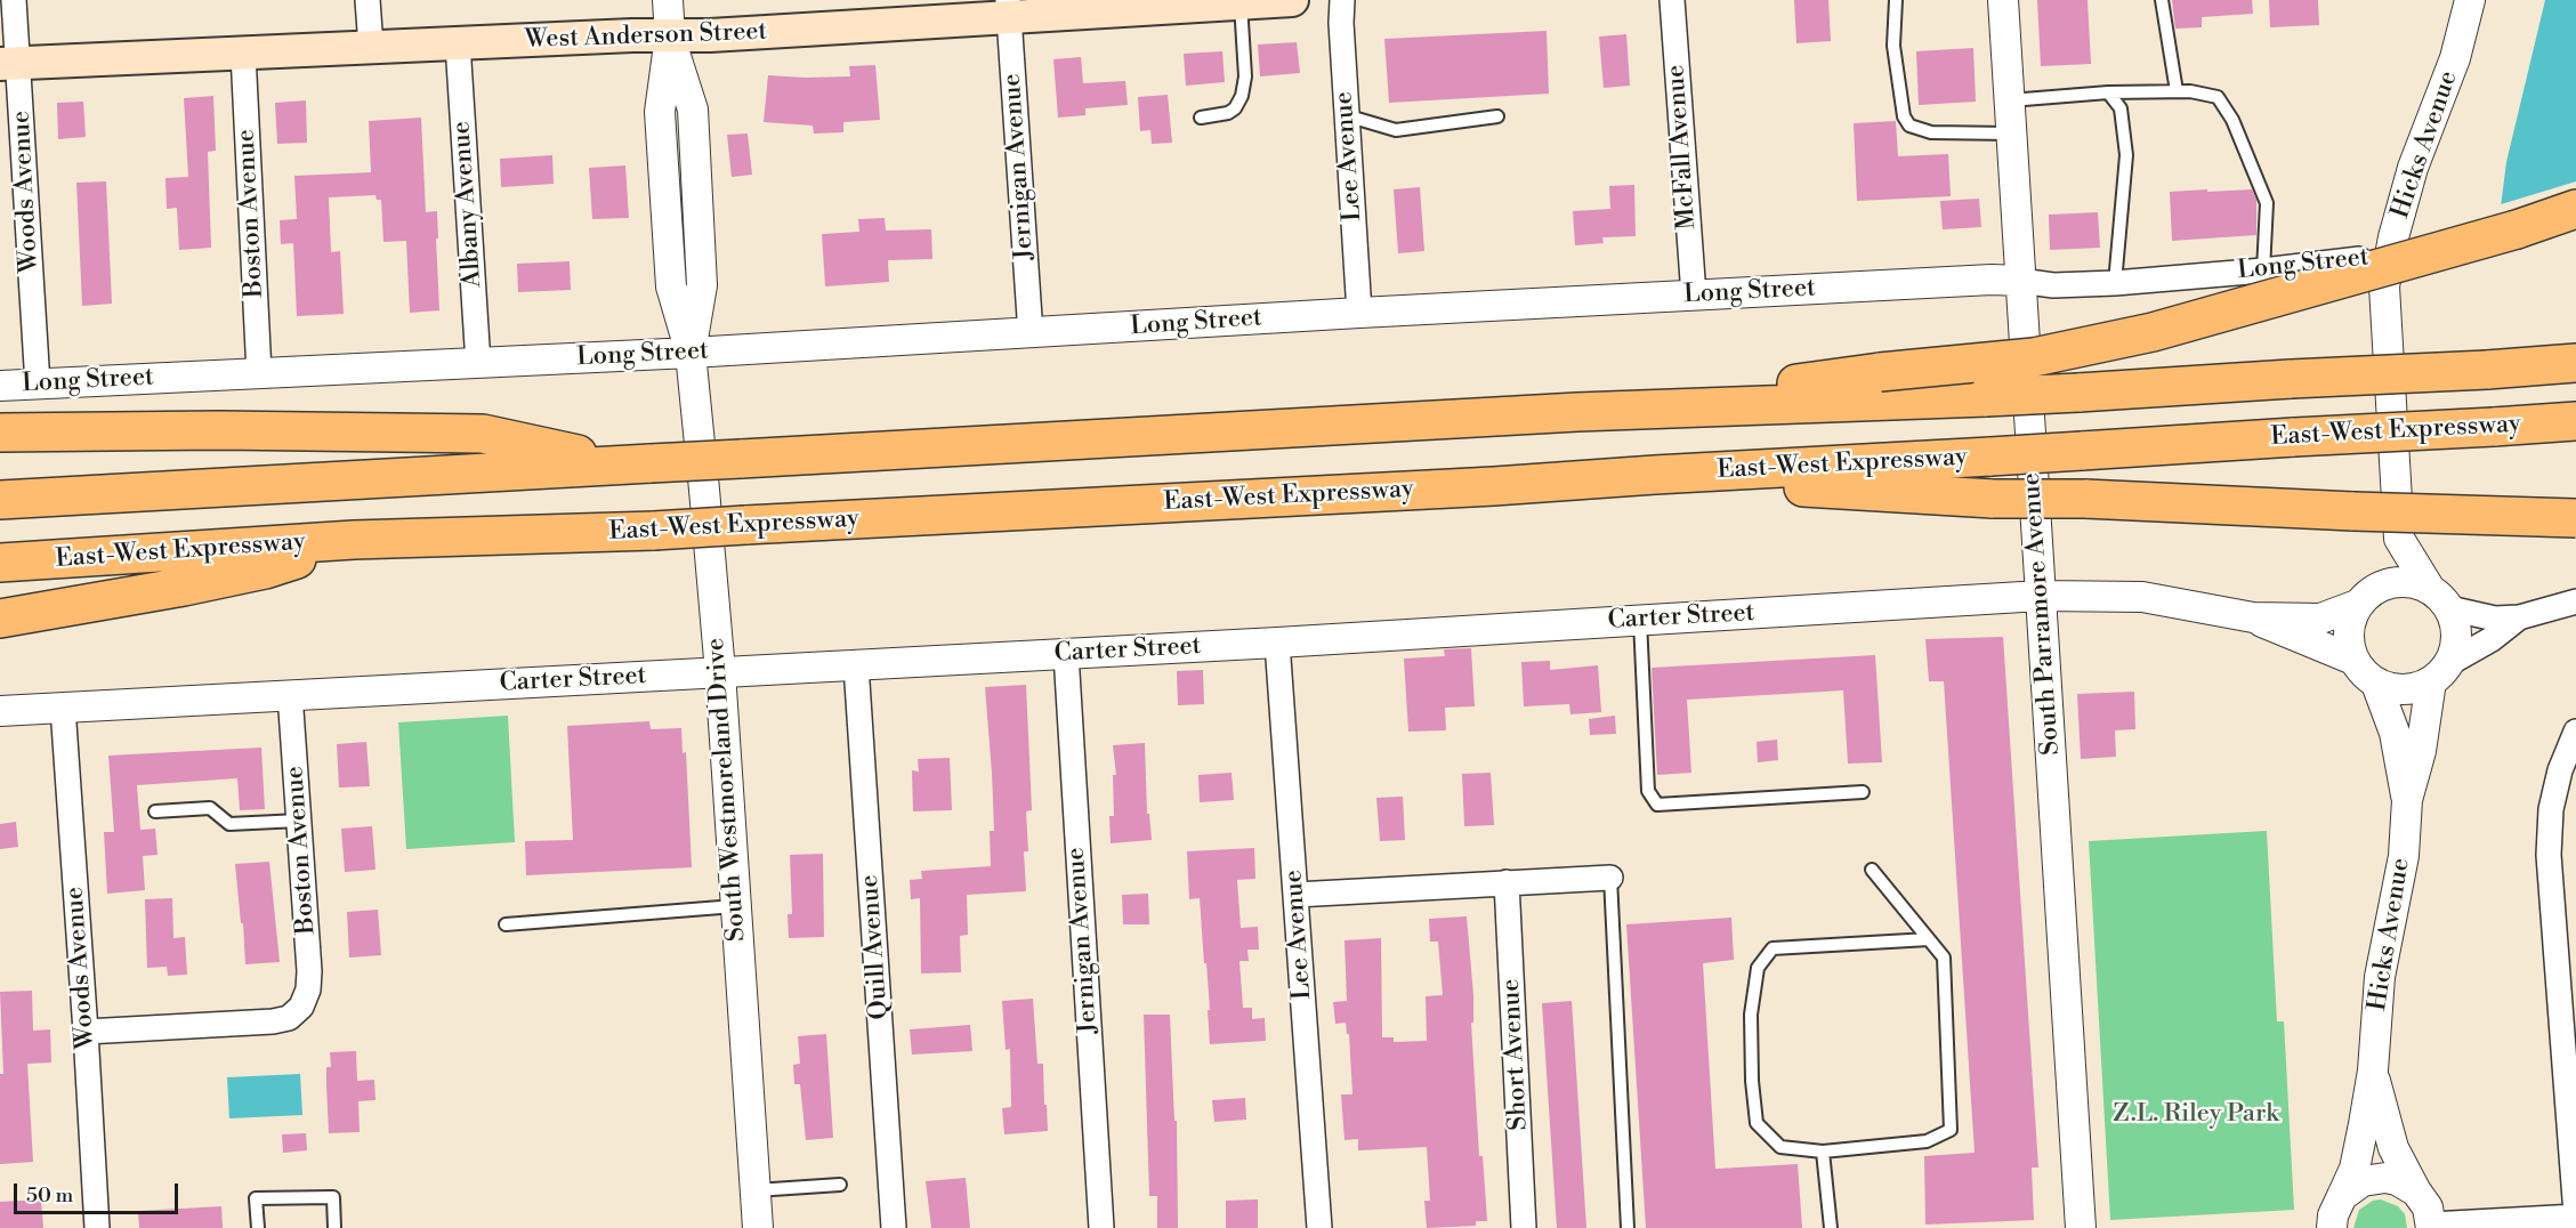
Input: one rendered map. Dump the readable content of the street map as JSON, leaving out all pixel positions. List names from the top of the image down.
{
  "streets": {
    "highway": ["East-West Expressway"],
    "main road": ["West Anderson Street"],
    "street": [
      "Hicks Avenue",
      "McFall Avenue",
      "Lee Avenue",
      "Jernigan Avenue",
      "Woods Avenue",
      "Albany Avenue",
      "Boston Avenue",
      "Long Street",
      "South Parramore Avenue",
      "Carter Street",
      "South Westmoreland Drive",
      "Quill Avenue",
      "Short Avenue"
    ]
  },
  "crossings": [
    ["West Anderson Street", "Jernigan Avenue"],
    ["West Anderson Street", "Woods Avenue"],
    ["West Anderson Street", "Albany Avenue"],
    ["West Anderson Street", "Boston Avenue"],
    ["West Anderson Street", "South Westmoreland Drive"],
    ["Hicks Avenue", "Long Street"],
    ["Hicks Avenue", "Carter Street"],
    ["McFall Avenue", "Long Street"],
    ["Lee Avenue", "Long Street"],
    ["Lee Avenue", "Carter Street"],
    ["Jernigan Avenue", "Long Street"],
    ["Jernigan Avenue", "Carter Street"],
    ["Woods Avenue", "Boston Avenue"],
    ["Woods Avenue", "Long Street"],
    ["Woods Avenue", "Carter Street"],
    ["Albany Avenue", "Long Street"],
    ["Boston Avenue", "Long Street"],
    ["Boston Avenue", "Carter Street"],
    ["Long Street", "South Parramore Avenue"],
    ["Long Street", "South Westmoreland Drive"],
    ["South Parramore Avenue", "Carter Street"],
    ["Carter Street", "South Westmoreland Drive"],
    ["Carter Street", "Quill Avenue"]
  ],
  "parks": ["Z.L. Riley Park"],
  "scale_bar": "50 m"
}
